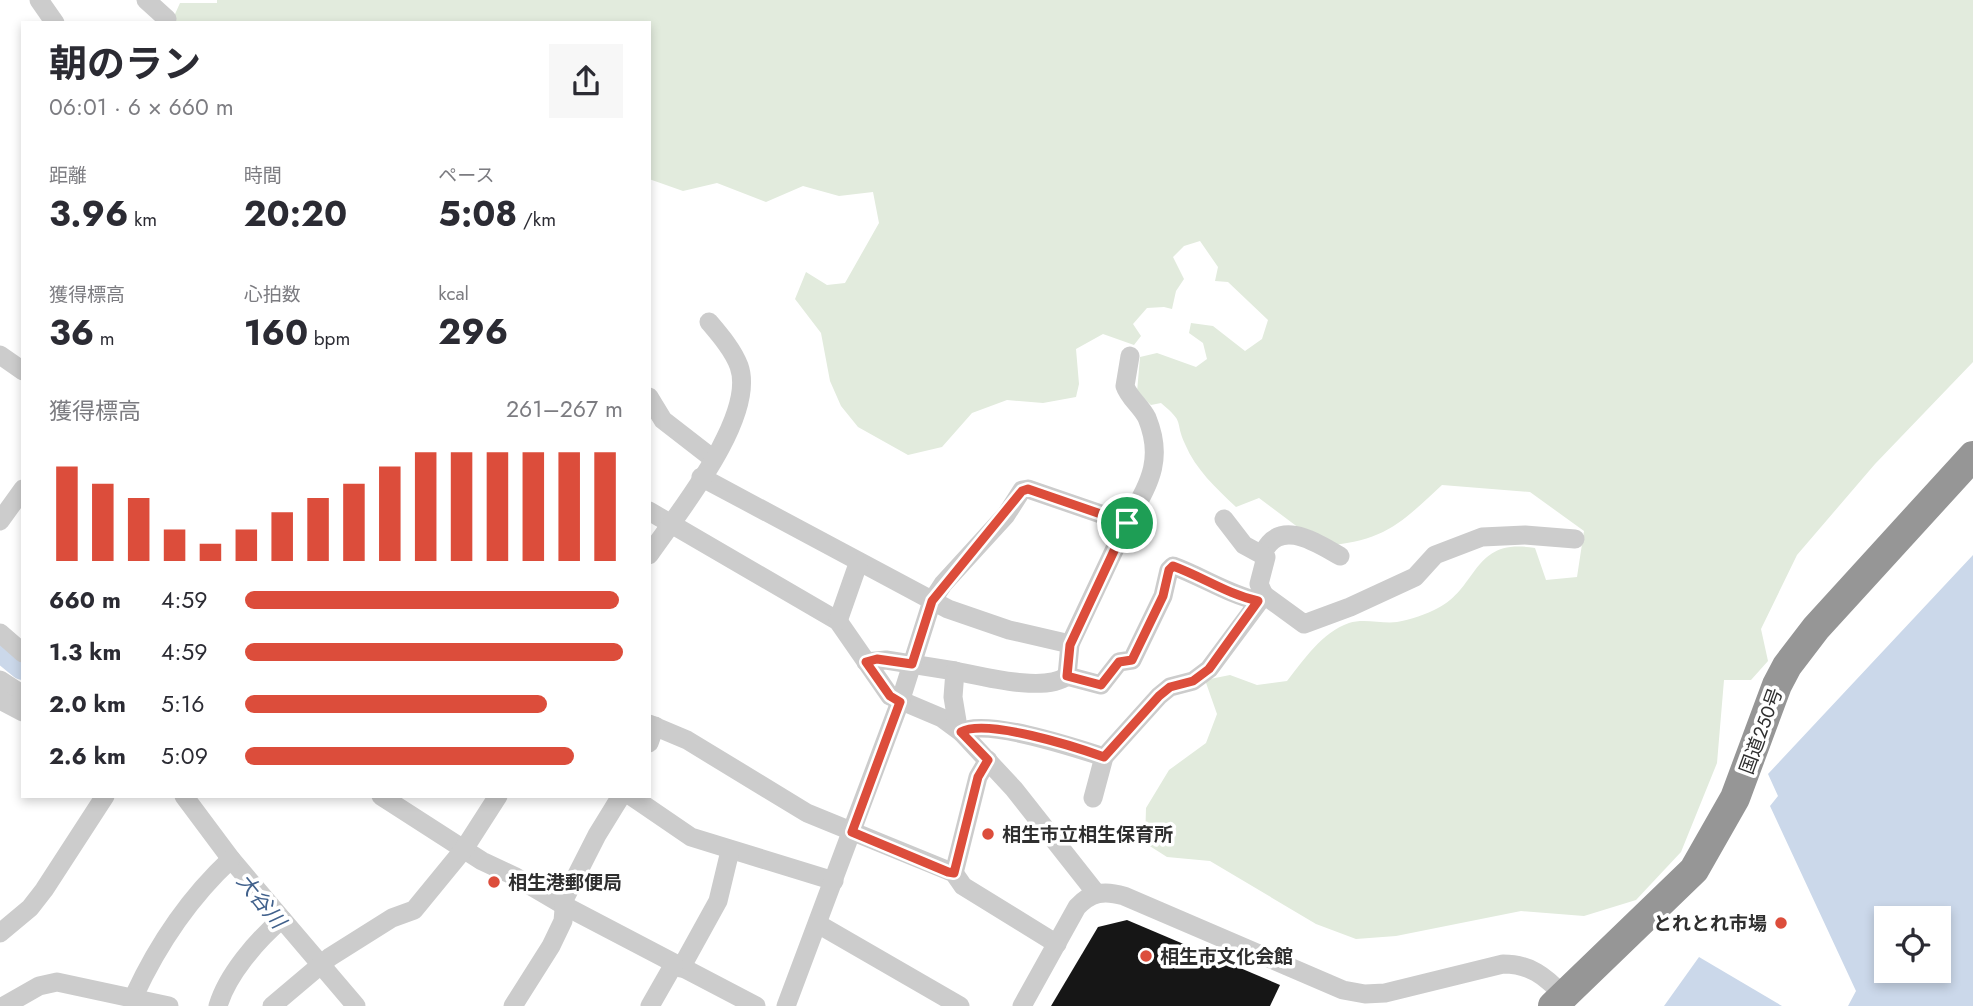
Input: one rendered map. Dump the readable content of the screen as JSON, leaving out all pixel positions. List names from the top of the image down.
{
  "streets": {
    "highway": ["国道250号"]
  },
  "water": ["大谷川"],
  "places": [
    "相生市立相生保育所",
    "相生港郵便局",
    "とれとれ市場",
    "相生市文化会館"
  ],
  "page": {
    "heading": ["朝のラン", "06:01 · 6 × 660 m"],
    "stats": [
      ["距離", "3.96 km"],
      ["時間", "20:20"],
      ["ペース", "5:08 /km"],
      ["獲得標高", "36 m"],
      ["心拍数", "160 bpm"],
      ["kcal", "296"]
    ],
    "chart": ["獲得標高", "261–267 m"],
    "list": [
      {
        "name": "660 m",
        "note": "4:59"
      },
      {
        "name": "1.3 km",
        "note": "4:59"
      },
      {
        "name": "2.0 km",
        "note": "5:16"
      },
      {
        "name": "2.6 km",
        "note": "5:09"
      }
    ]
  }
}
